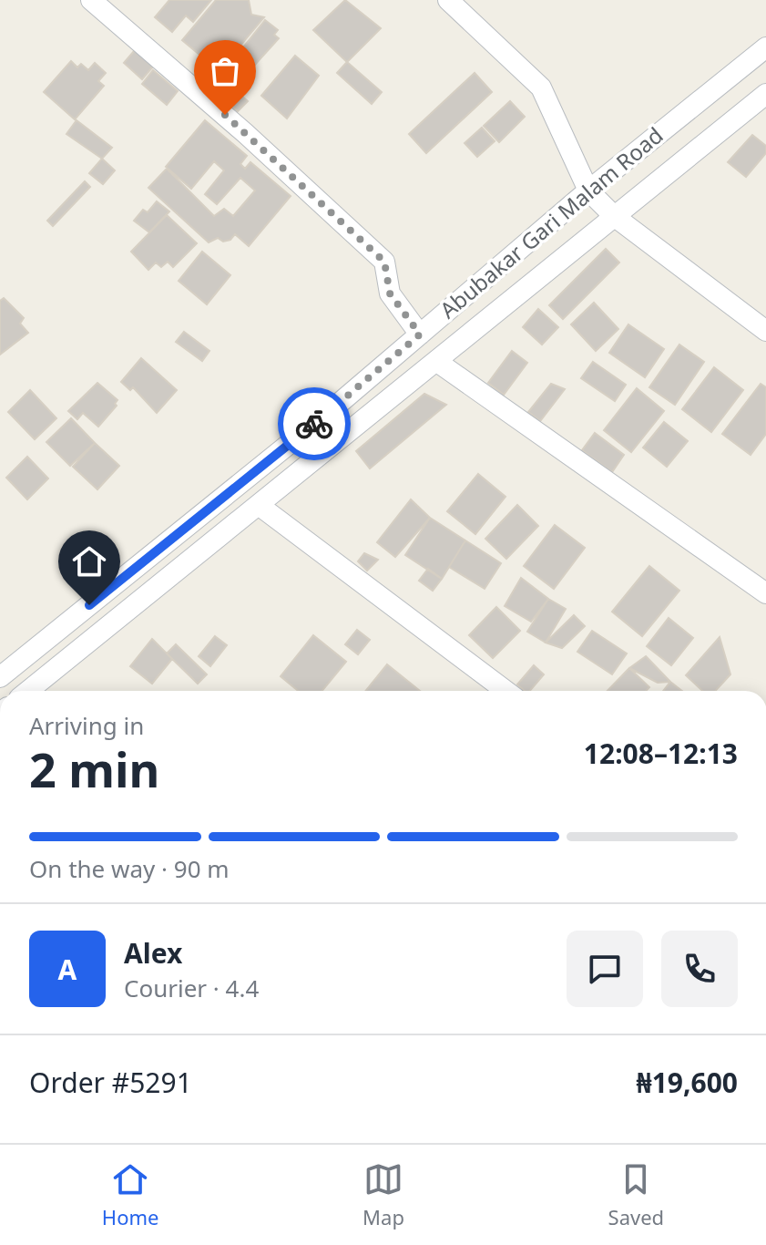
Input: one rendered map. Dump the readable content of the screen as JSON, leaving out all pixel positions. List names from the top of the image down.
{
  "streets": {
    "street": ["Abubakar Gari Malam Road"]
  },
  "page": {
    "heading": ["2 min", "Arriving in", "12:08–12:13"],
    "panel": [
      "Alex",
      "Courier · 4.4",
      "Order #5291",
      "₦19,600"
    ],
    "bar": "On the way · 90 m",
    "round": "A",
    "tabs": ["Home", "Map", "Saved"]
  }
}
